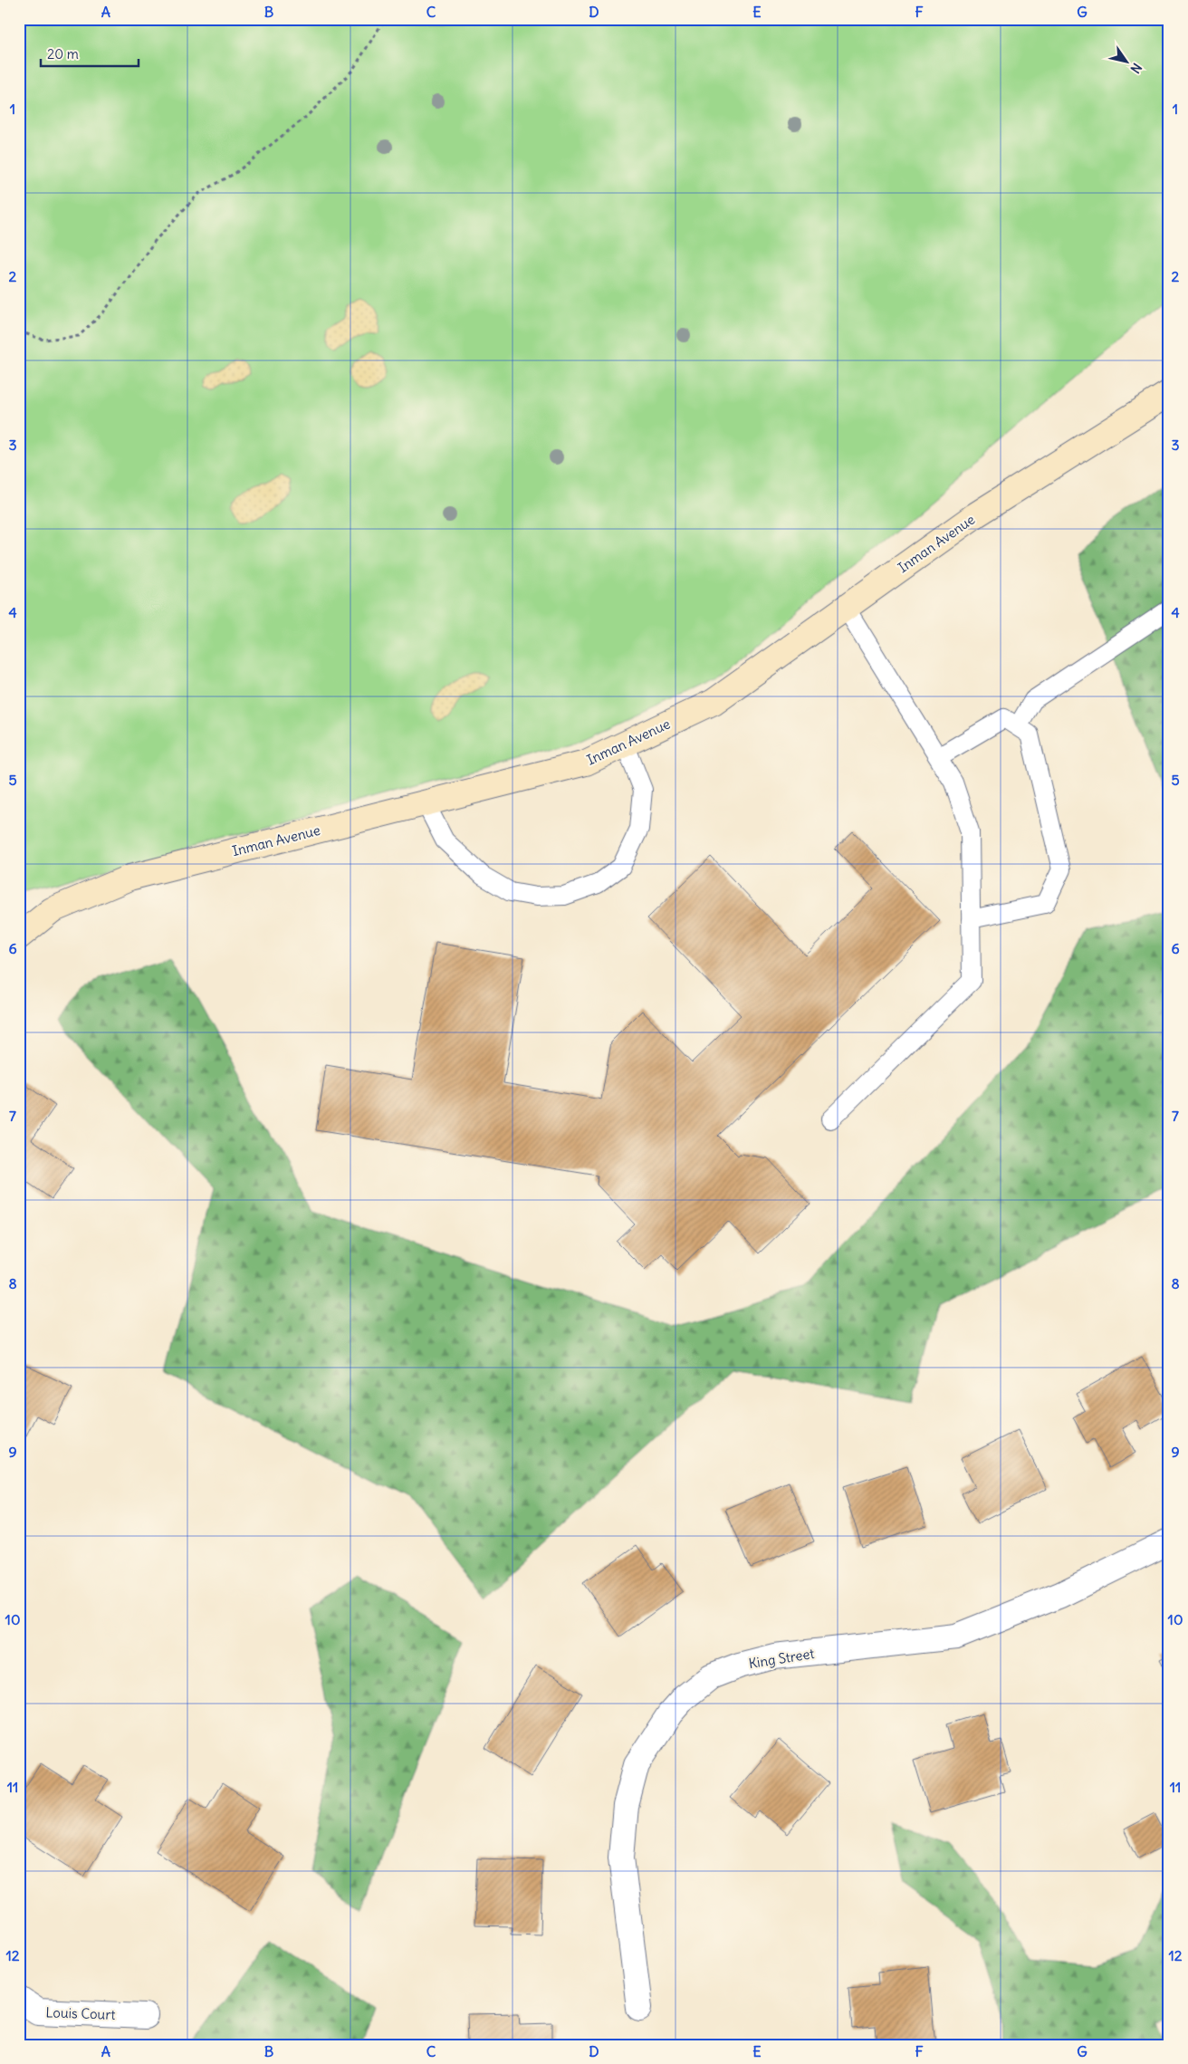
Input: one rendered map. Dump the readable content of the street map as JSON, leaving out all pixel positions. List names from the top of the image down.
{
  "streets": {
    "main road": ["Inman Avenue"],
    "street": ["King Street", "Louis Court"]
  },
  "scale_bar": "20 m",
  "north": "bottom right",
  "grid": {
    "columns": [
      "A",
      "B",
      "C",
      "D",
      "E",
      "F",
      "G"
    ],
    "rows": [
      "1",
      "2",
      "3",
      "4",
      "5",
      "6",
      "7",
      "8",
      "9",
      "10",
      "11",
      "12"
    ]
  }
}
